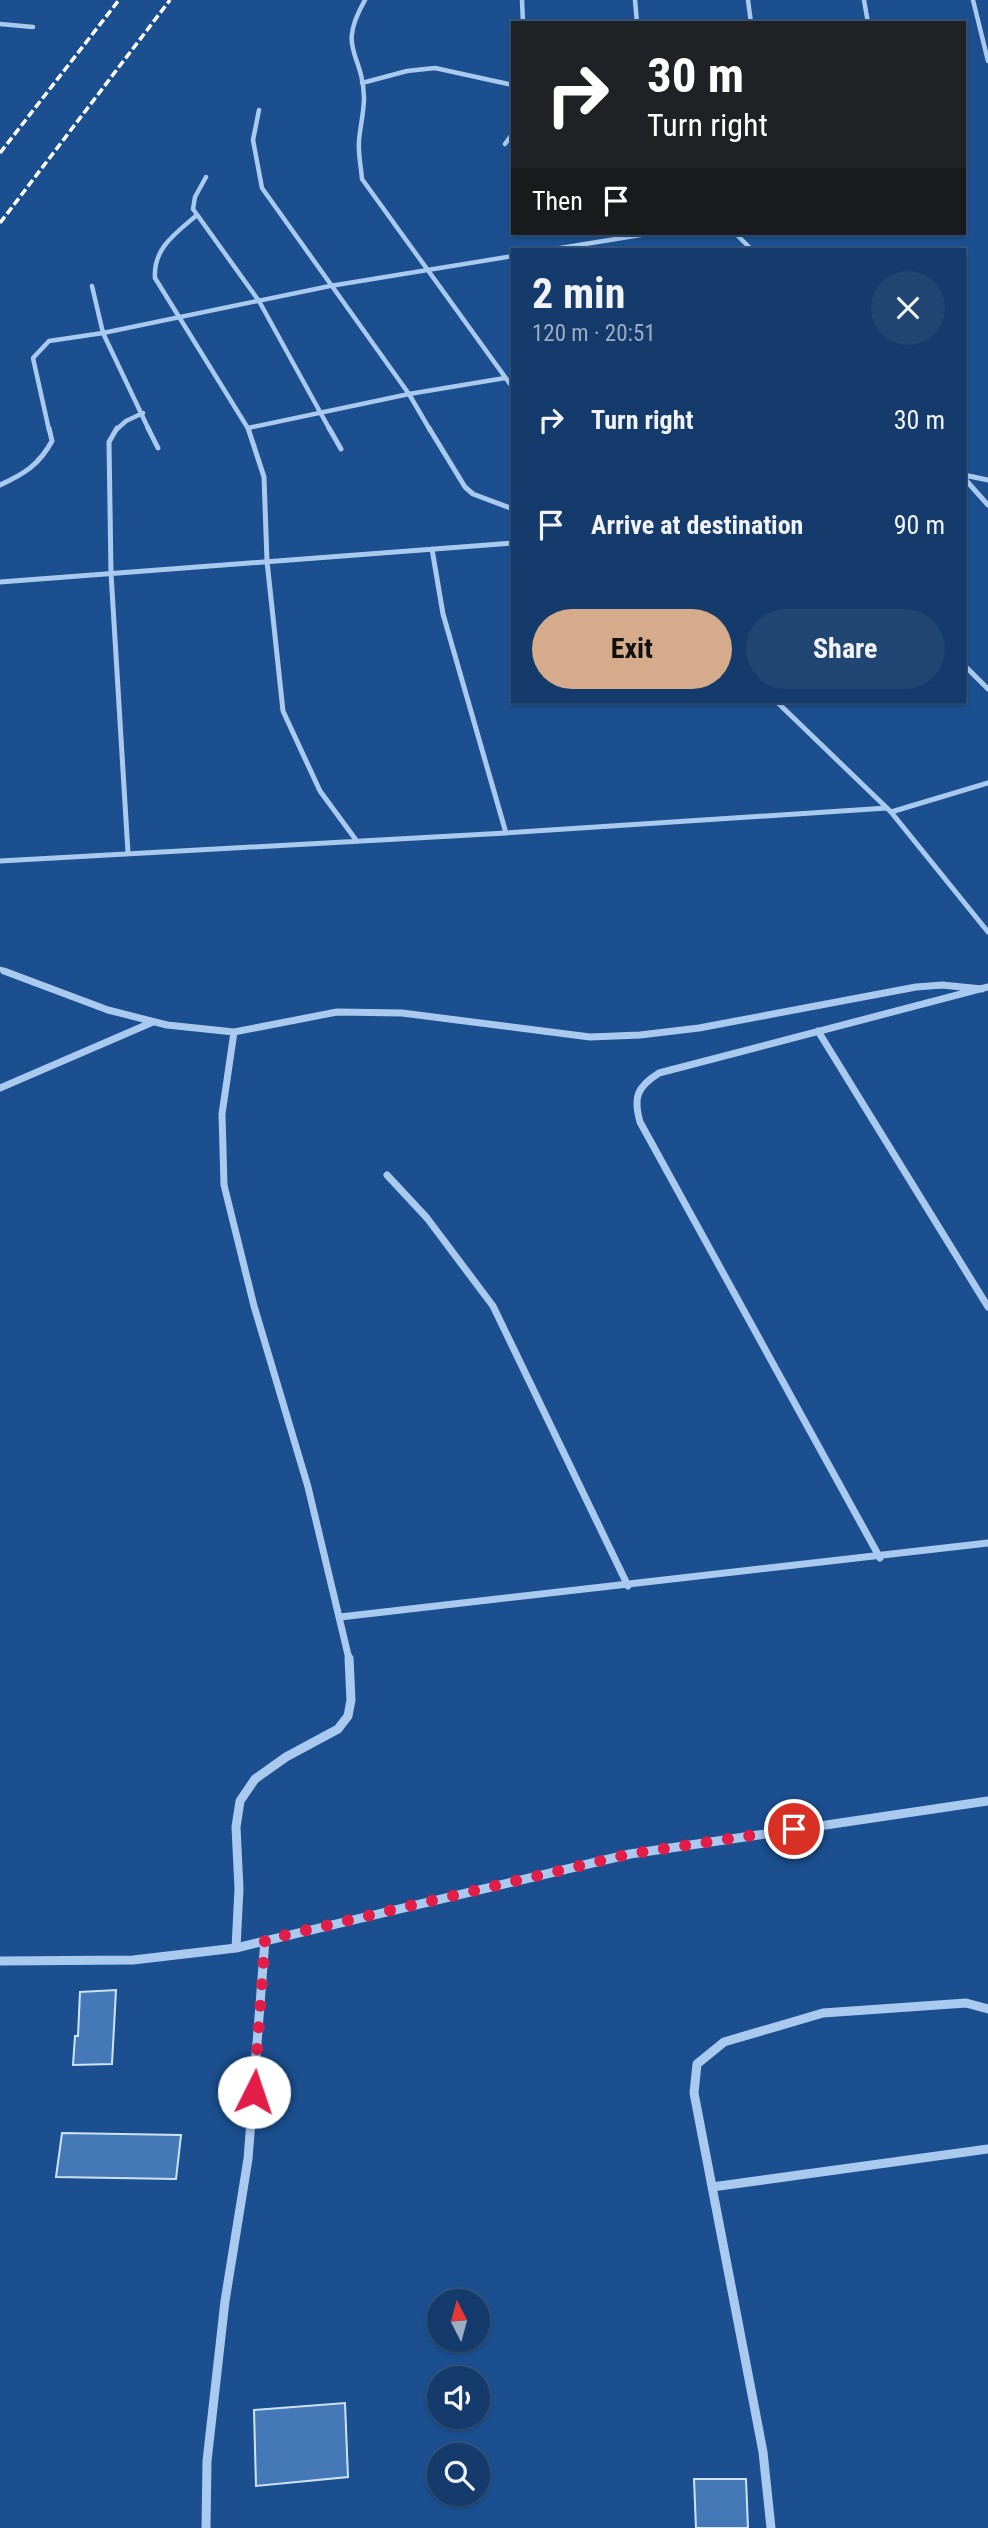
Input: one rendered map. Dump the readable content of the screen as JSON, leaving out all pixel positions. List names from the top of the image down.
{
  "north": "top",
  "page": {
    "turn": ["30 m", "Turn right"],
    "then": "Then",
    "heading": ["2 min", "120 m · 20:51"],
    "list": [
      {
        "name": "Turn right",
        "value": "30 m"
      },
      {
        "name": "Arrive at destination",
        "value": "90 m"
      }
    ],
    "buttons": ["Exit", "Share"]
  }
}
